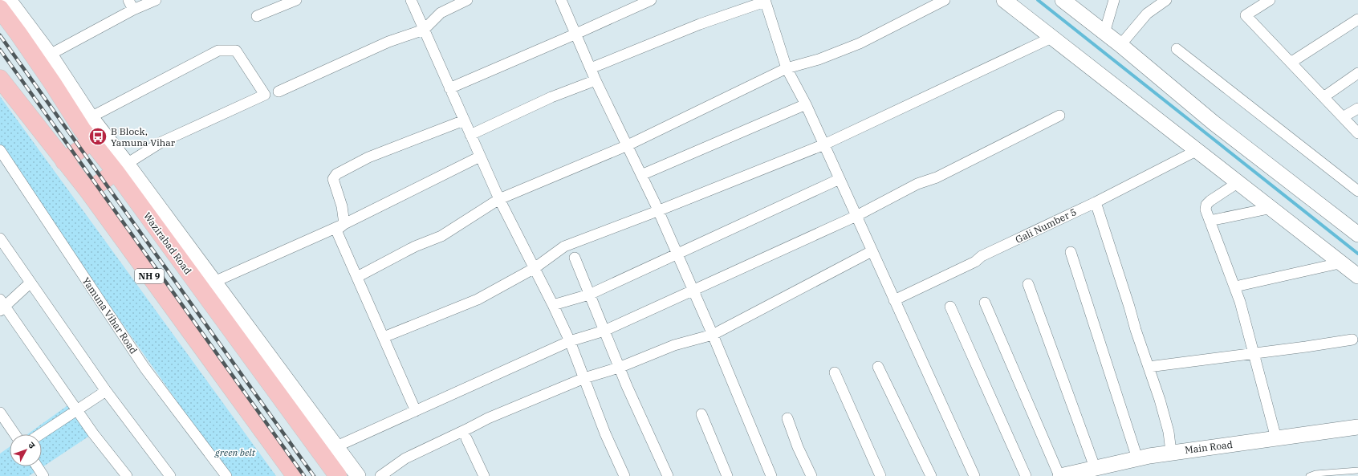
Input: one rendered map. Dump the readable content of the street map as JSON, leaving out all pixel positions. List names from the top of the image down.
{
  "streets": {
    "highway": ["Wazirabad Road", "NH 9"],
    "street": ["Gali Number 5", "Yamuna Vihar Road", "Main Road"]
  },
  "parks": ["green belt"],
  "places": {
    "bus stop": ["B Block, Yamuna Vihar"]
  },
  "north": "top right"
}
